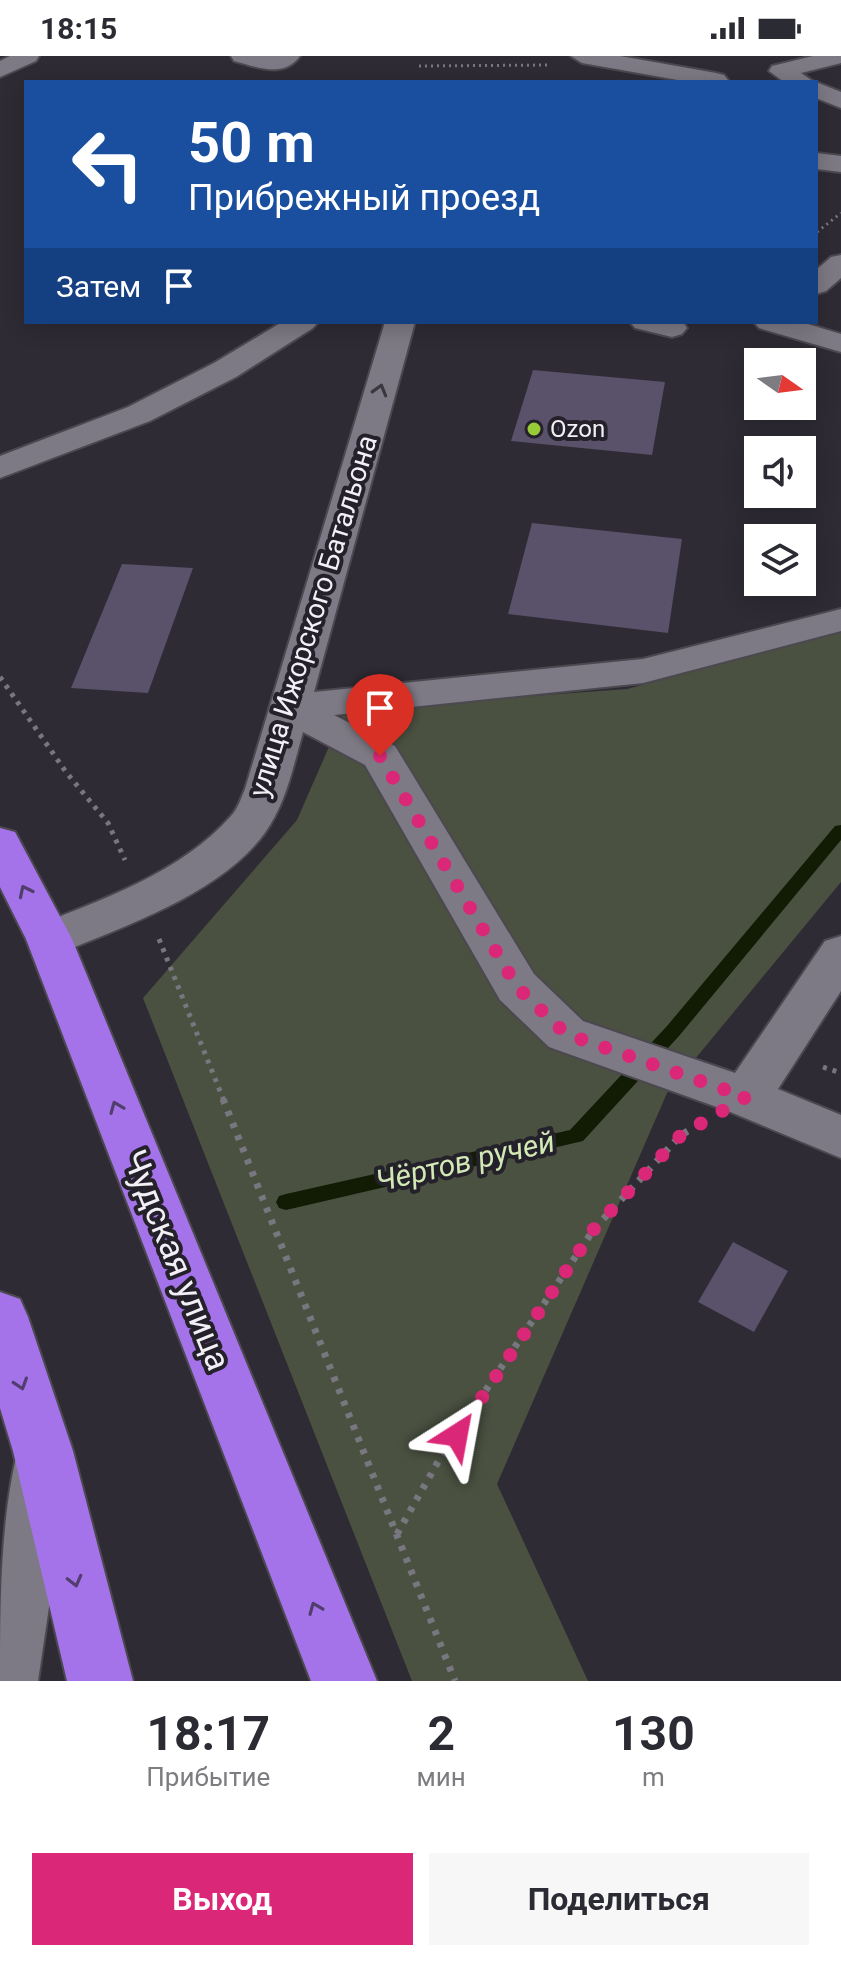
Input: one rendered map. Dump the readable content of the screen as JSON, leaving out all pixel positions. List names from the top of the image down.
{
  "streets": {
    "highway": ["Чудская улица"],
    "street": ["улица Ижорского Батальона"]
  },
  "crossings": [
    ["улица Ижорского Батальона", "Чудская улица"]
  ],
  "one_way": ["улица Ижорского Батальона"],
  "water": ["Чёртов ручей"],
  "places": ["Ozon"],
  "north": "right",
  "page": {
    "status": "18:15",
    "turn": ["50 m", "Прибрежный проезд"],
    "then": "Затем",
    "eta": [
      "18:17",
      "Прибытие",
      "2",
      "мин",
      "130",
      "m"
    ],
    "buttons": ["Выход", "Поделиться"]
  }
}
